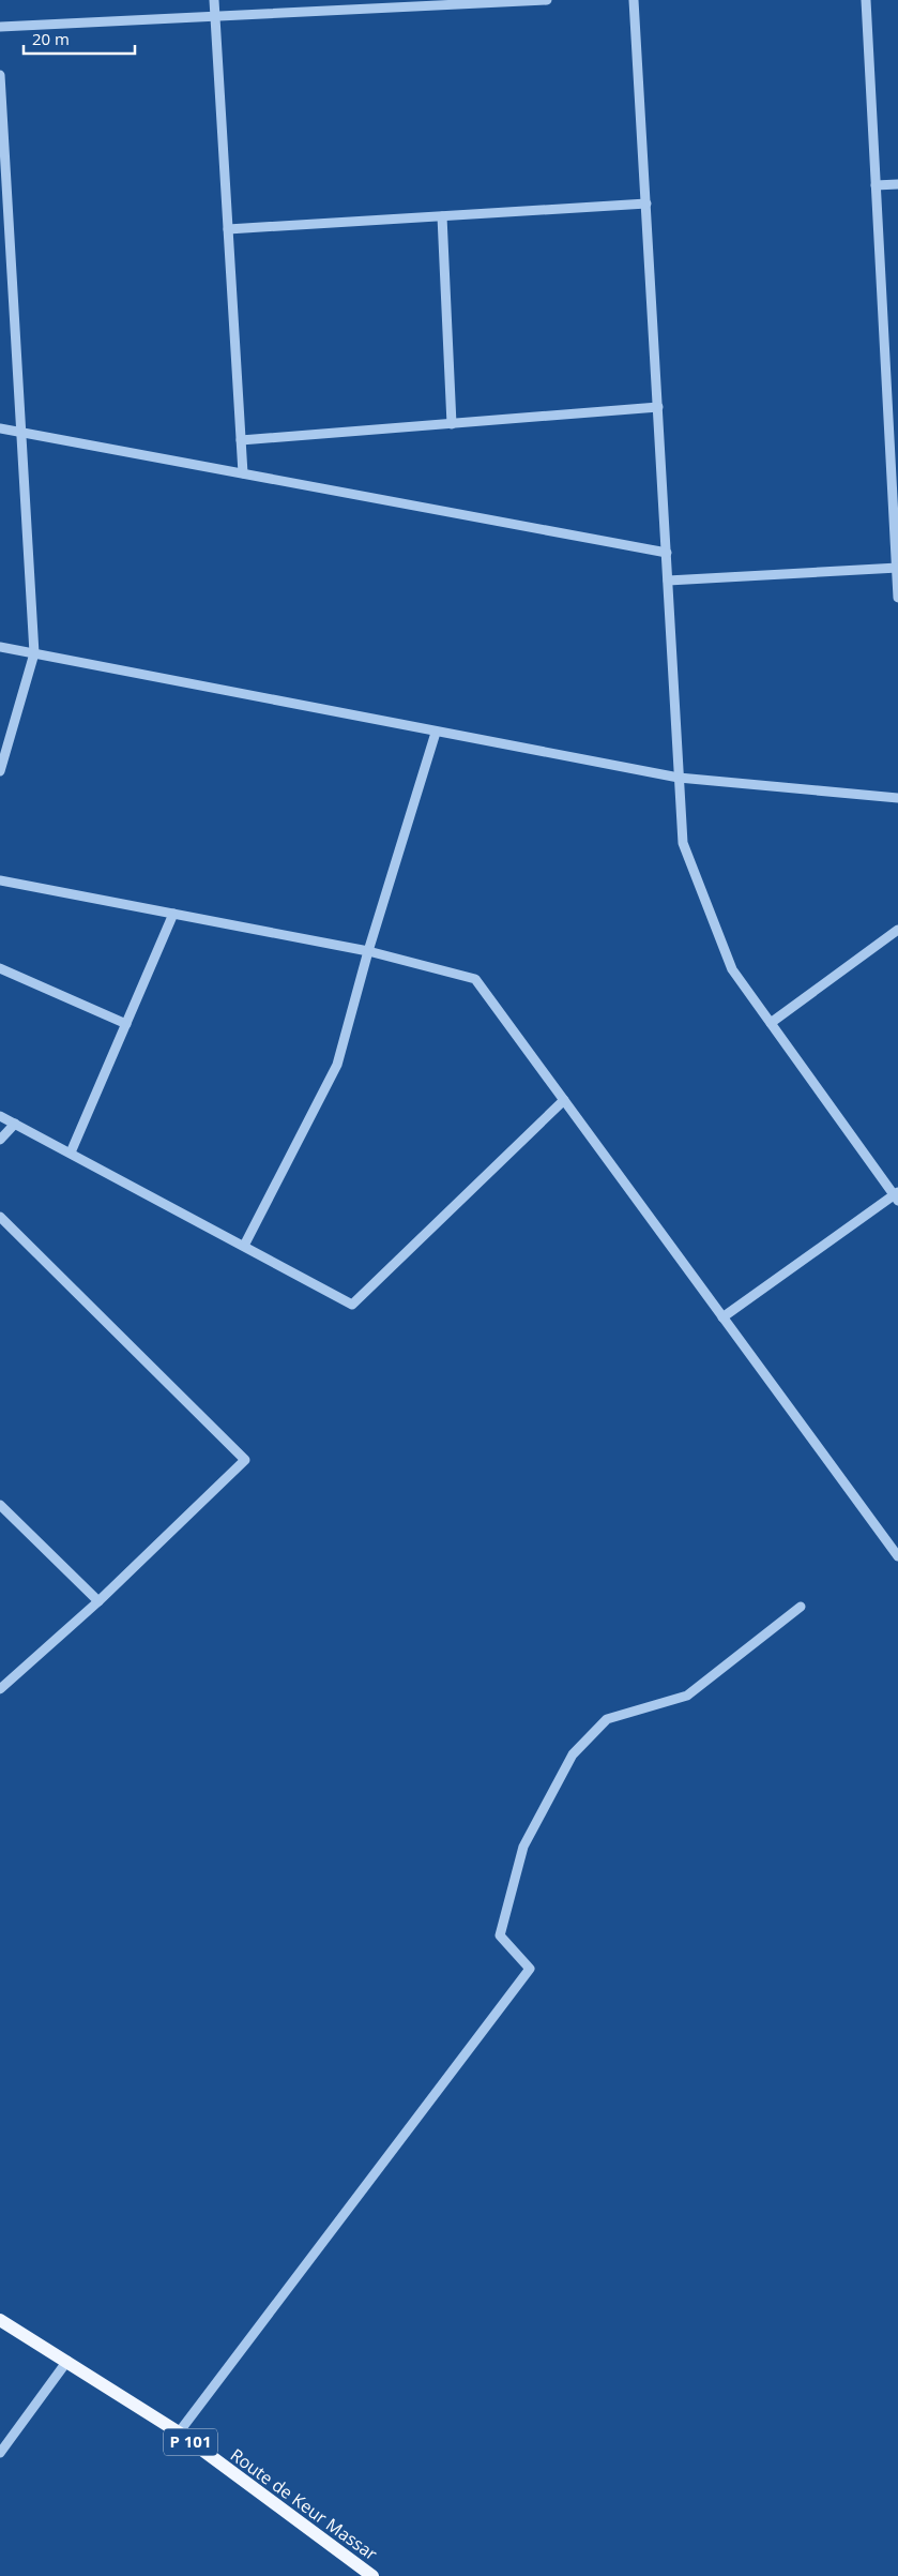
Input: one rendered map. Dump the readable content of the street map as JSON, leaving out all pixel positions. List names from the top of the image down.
{
  "streets": {
    "main road": ["P 101", "Route de Keur Massar"]
  },
  "scale_bar": "20 m"
}
